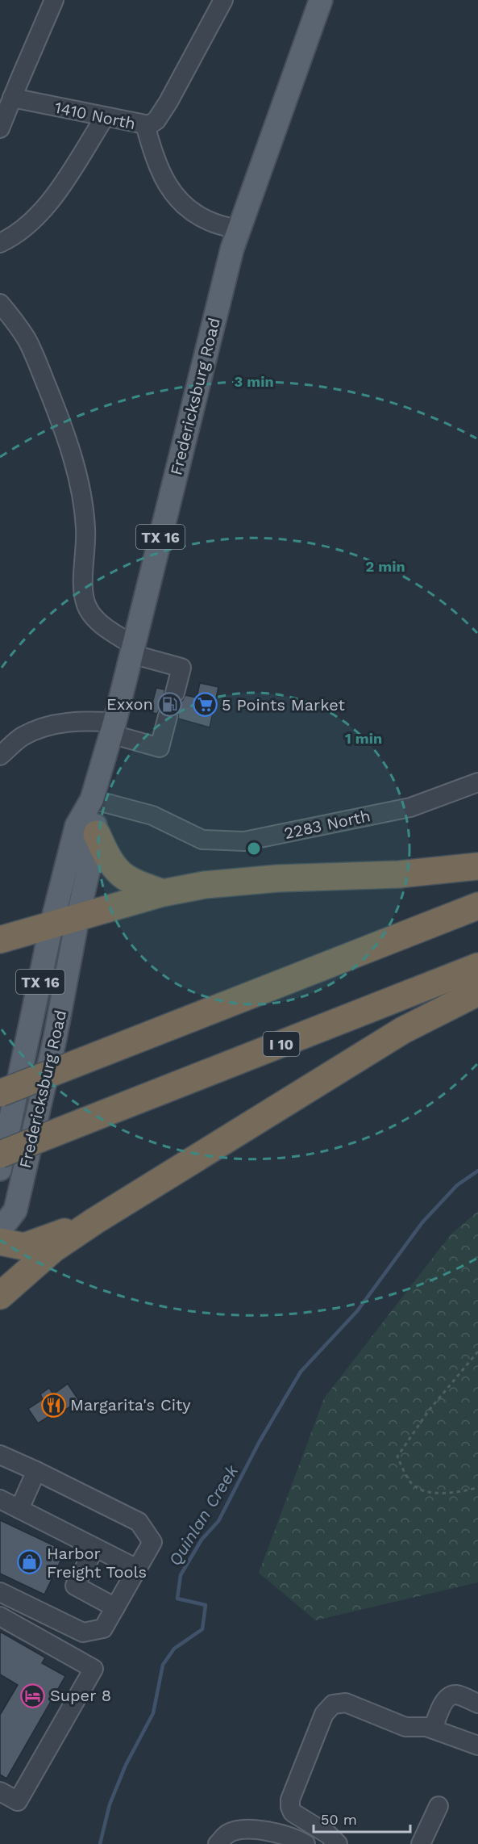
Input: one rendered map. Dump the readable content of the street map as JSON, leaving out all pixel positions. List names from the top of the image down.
{
  "streets": {
    "highway": ["I 10"],
    "main road": ["Fredericksburg Road", "TX 16"],
    "street": ["1410 North", "2283 North"]
  },
  "crossings": [
    ["Fredericksburg Road", "2283 North"]
  ],
  "water": ["Quinlan Creek"],
  "places": {
    "fuel station": ["Exxon"],
    "supermarket": ["5 Points Market"],
    "restaurant": ["Margarita's City"],
    "shop": ["Harbor Freight Tools"],
    "hotel": ["Super 8"]
  },
  "scale_bar": "50 m",
  "rings": ["3 min", "2 min", "1 min"]
}
